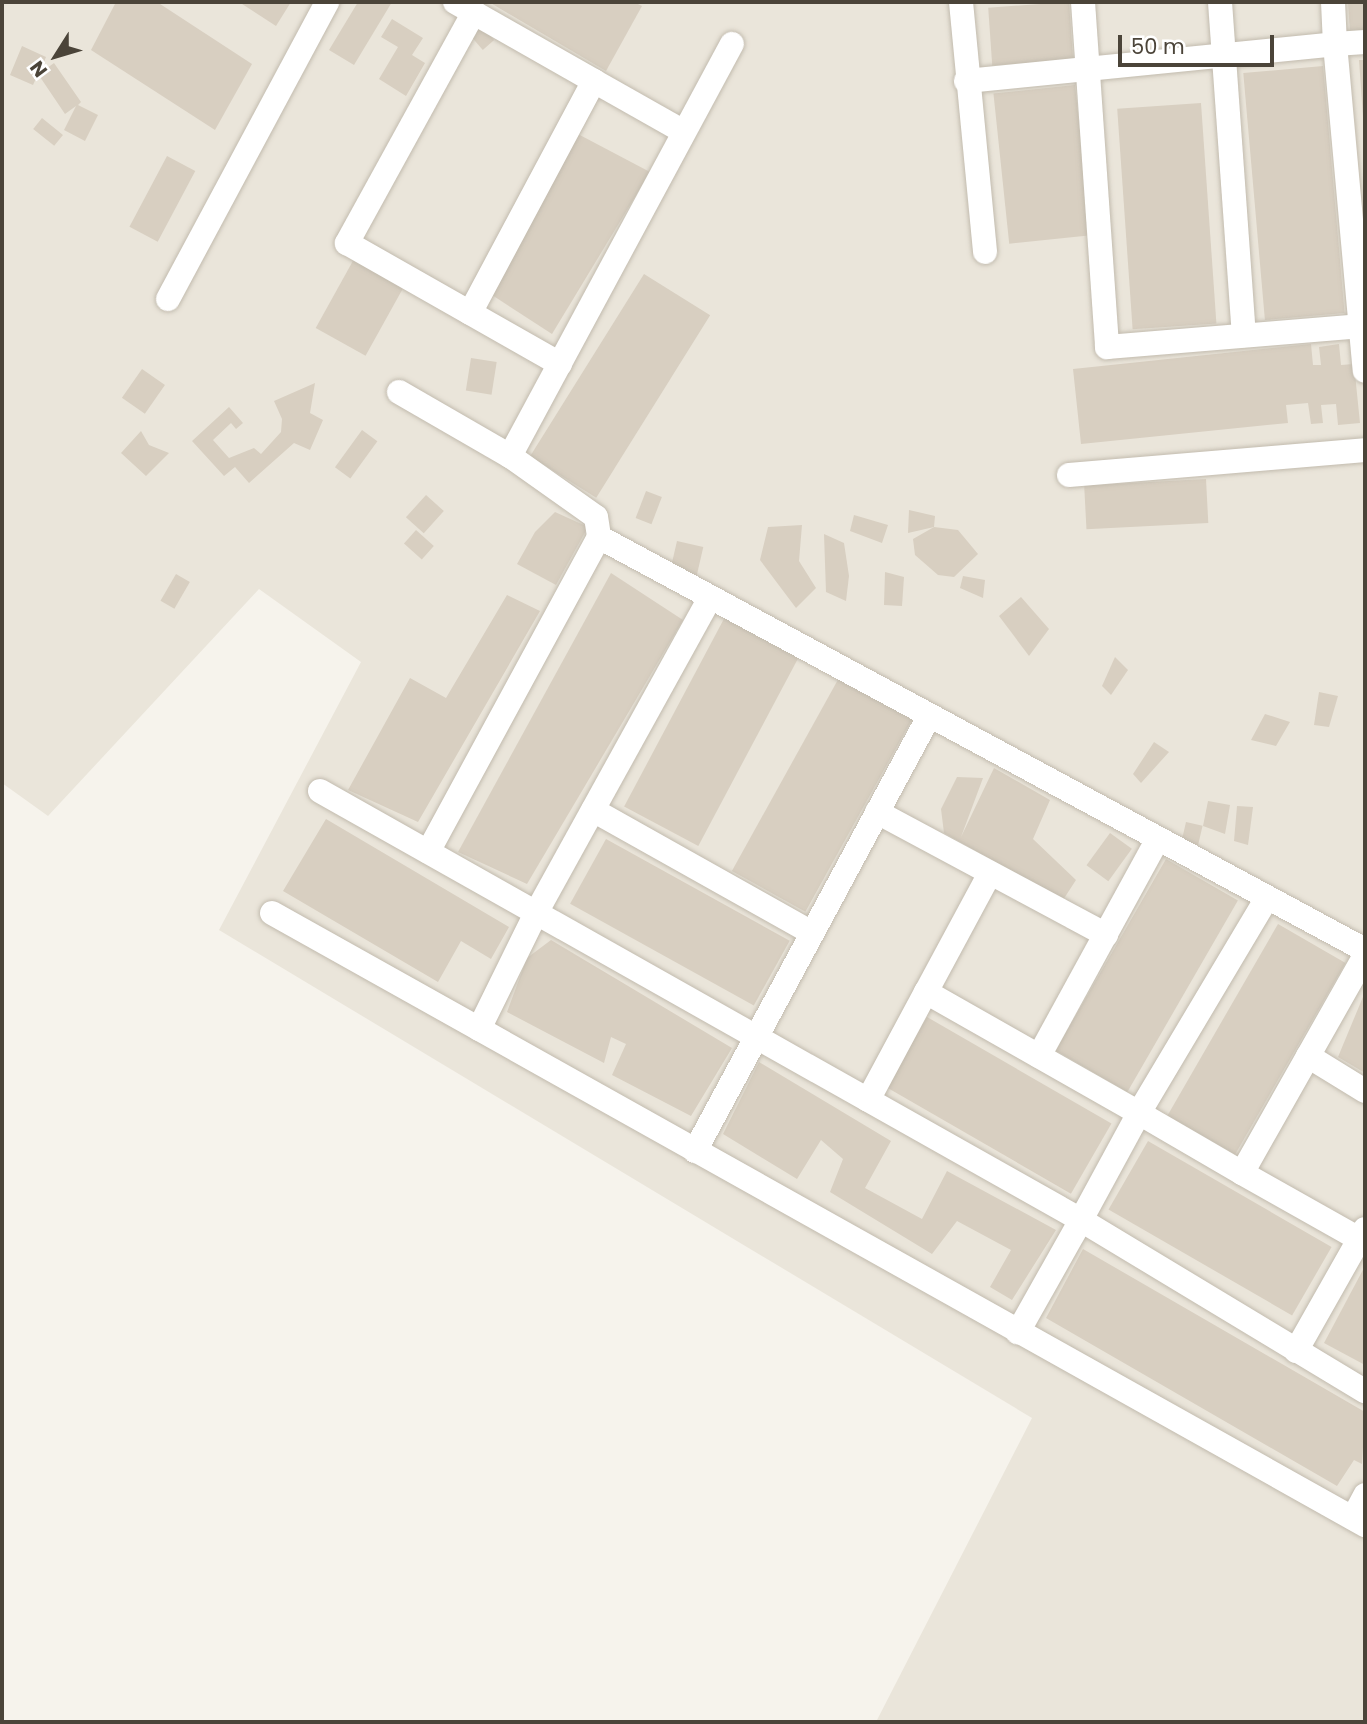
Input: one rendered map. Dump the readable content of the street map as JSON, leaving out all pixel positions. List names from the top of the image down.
{
  "scale_bar": "50 m",
  "north": "bottom left"
}
